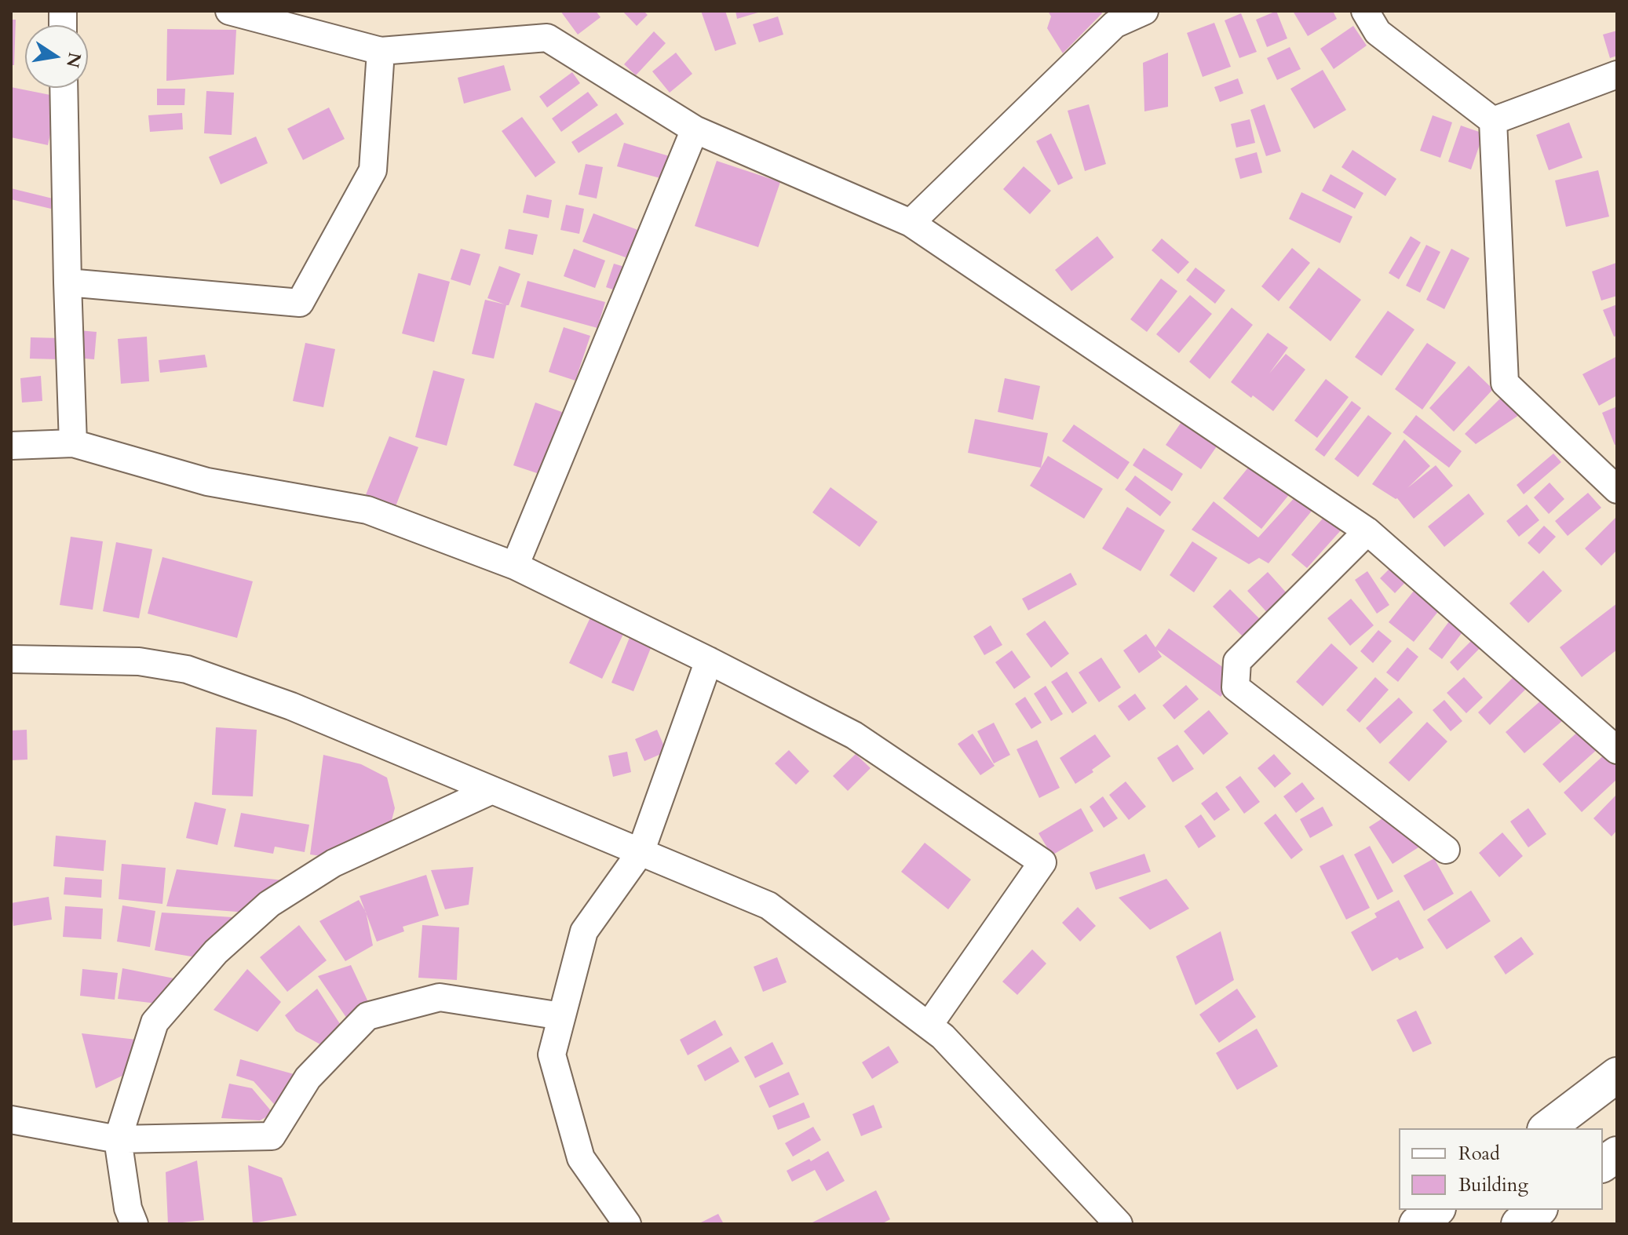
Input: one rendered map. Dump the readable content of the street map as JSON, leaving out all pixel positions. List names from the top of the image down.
{
  "legend": ["Road", "Building"],
  "north": "right"
}
